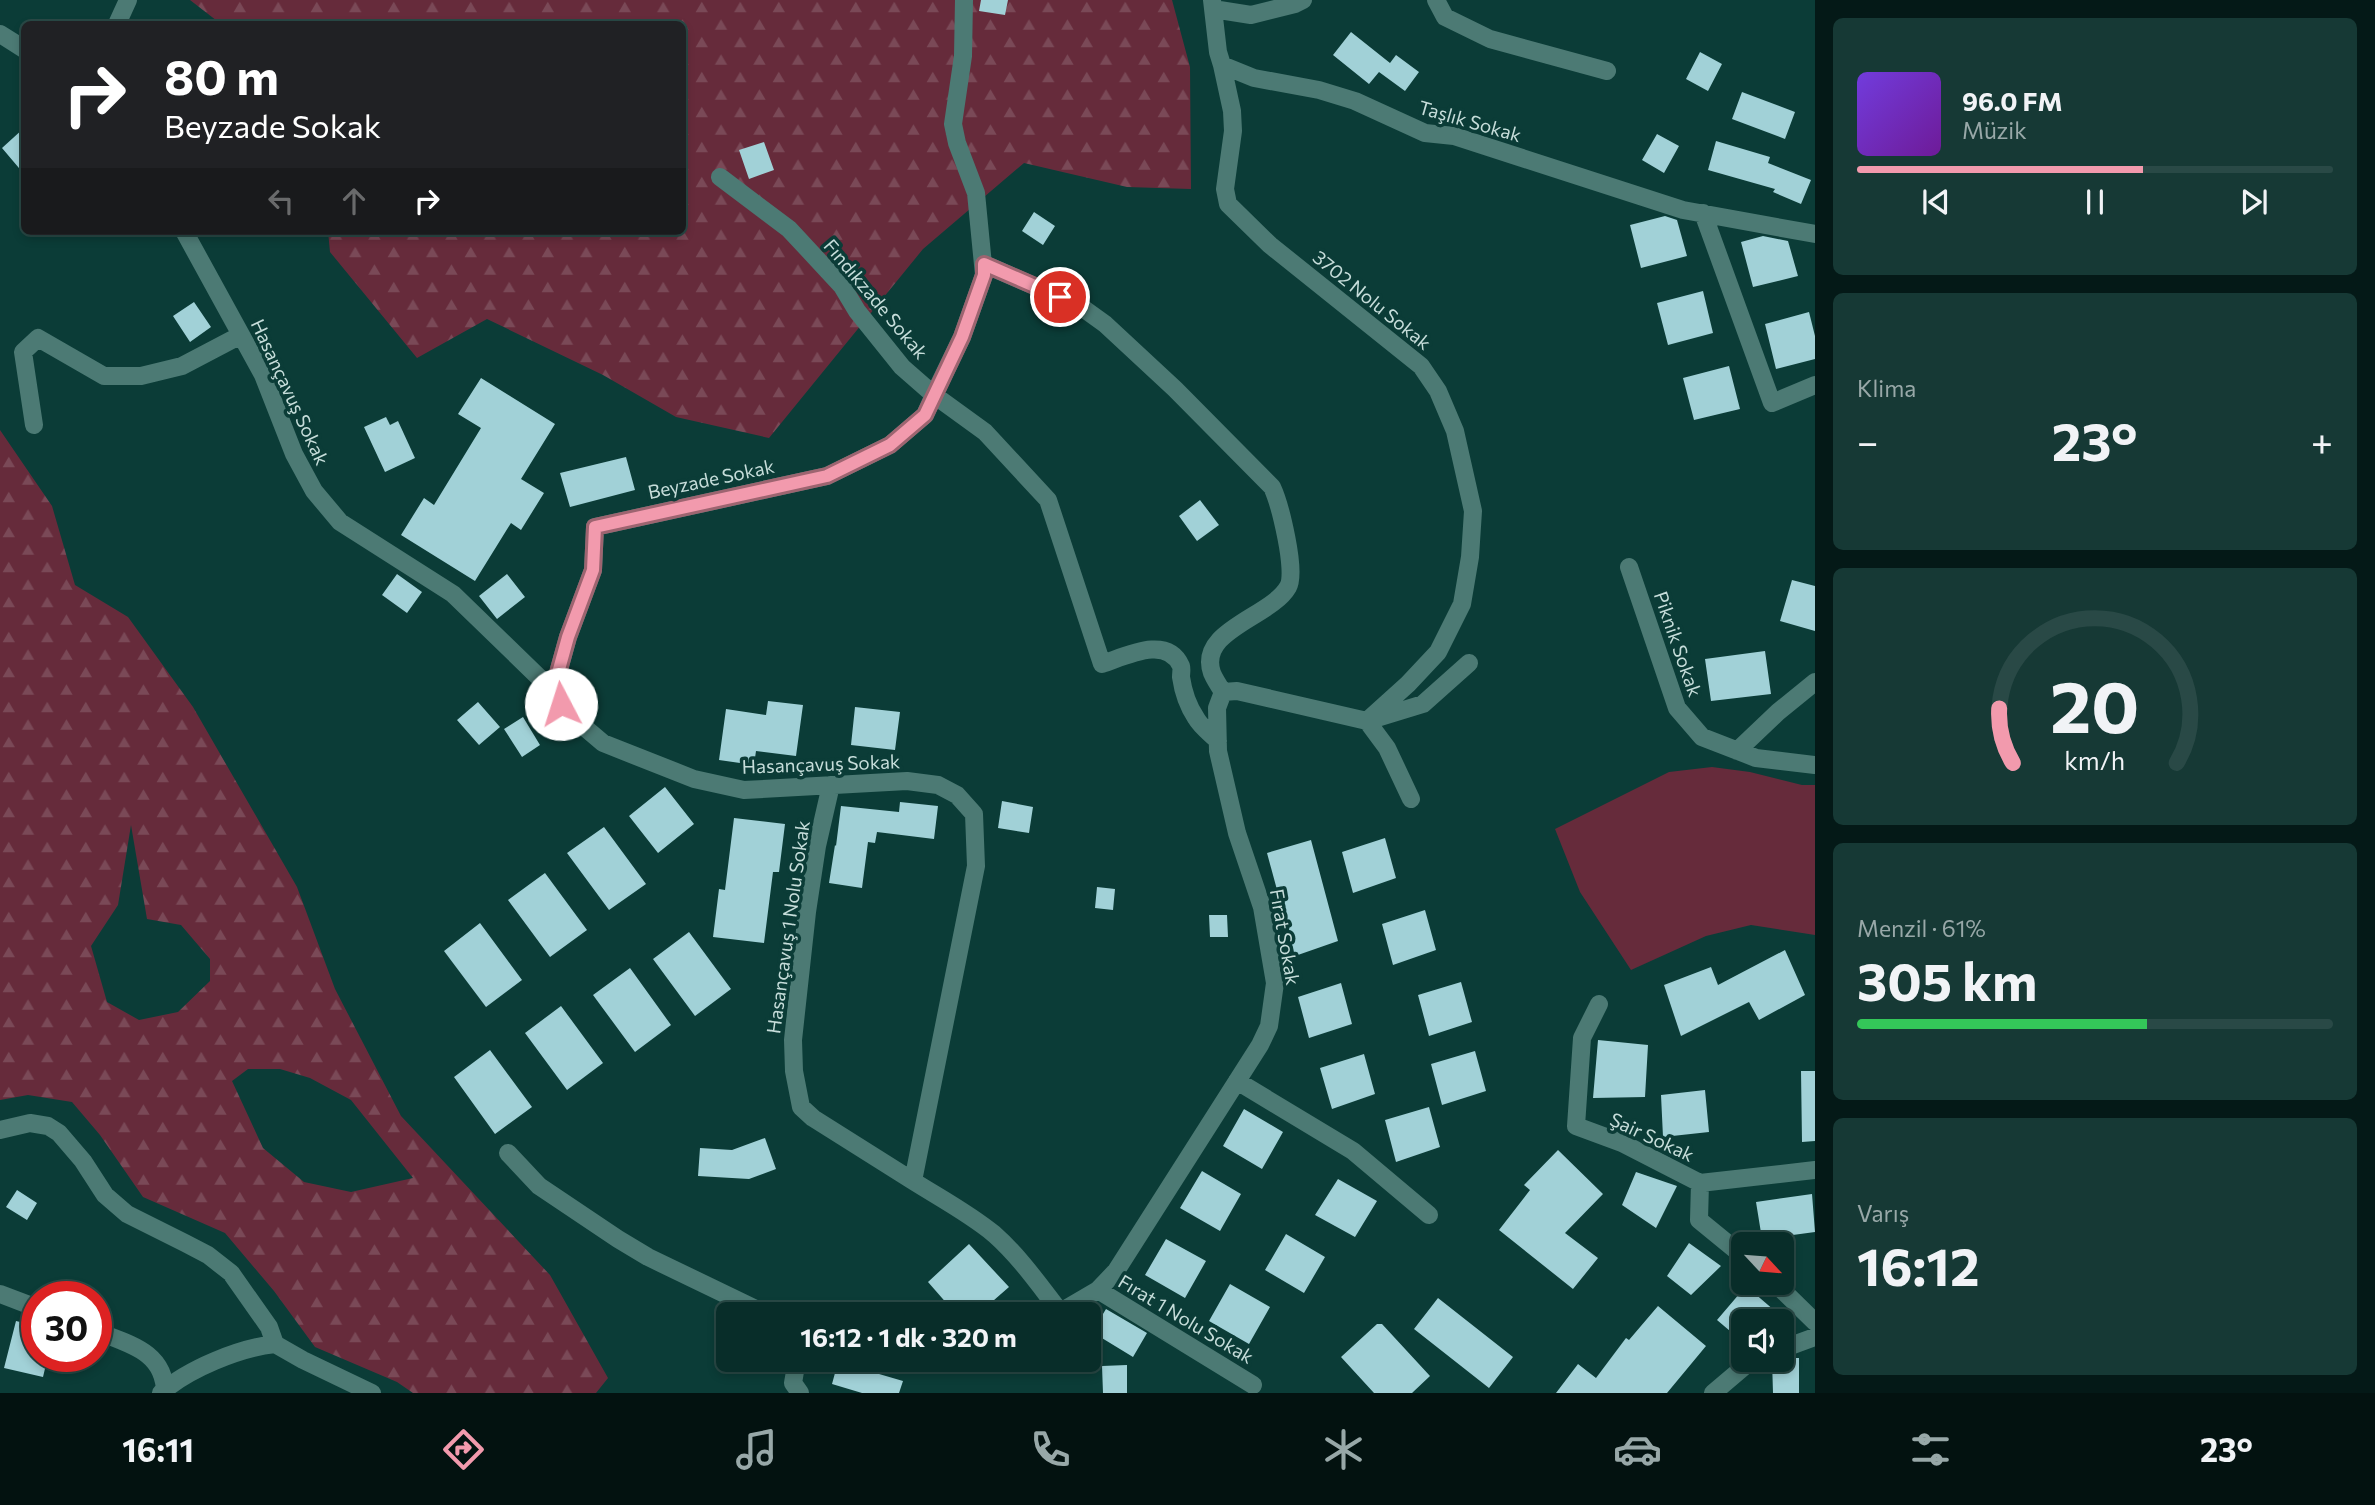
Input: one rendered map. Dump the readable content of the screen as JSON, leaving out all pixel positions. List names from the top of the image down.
{
  "streets": {
    "street": [
      "Taşlık Sokak",
      "Fındıkzade Sokak",
      "3702 Nolu Sokak",
      "Hasançavuş Sokak",
      "Beyzade Sokak",
      "Piknik Sokak",
      "Hasançavuş 1 Nolu Sokak",
      "Fırat Sokak",
      "Şair Sokak",
      "Fırat 1 Nolu Sokak"
    ]
  },
  "crossings": [
    ["Taşlık Sokak", "3702 Nolu Sokak"],
    ["Fındıkzade Sokak", "Beyzade Sokak"],
    ["Fındıkzade Sokak", "Fırat Sokak"],
    ["Hasançavuş Sokak", "Beyzade Sokak"],
    ["Hasançavuş Sokak", "Hasançavuş 1 Nolu Sokak"],
    ["Fırat Sokak", "Fırat 1 Nolu Sokak"]
  ],
  "north": "bottom right",
  "page": {
    "turn": ["80 m", "Beyzade Sokak"],
    "song": ["96.0 FM", "Müzik"],
    "tile": [
      "Klima",
      ["Menzil · 61%", "305 km"],
      ["Varış", "16:12"]
    ],
    "heat": ["−", "23°", "+"],
    "limit": "30",
    "trip": "16:12 · 1 dk · 320 m",
    "tabs": ["16:11", "23°"],
    "gauge": ["20", "km/h"]
  }
}
